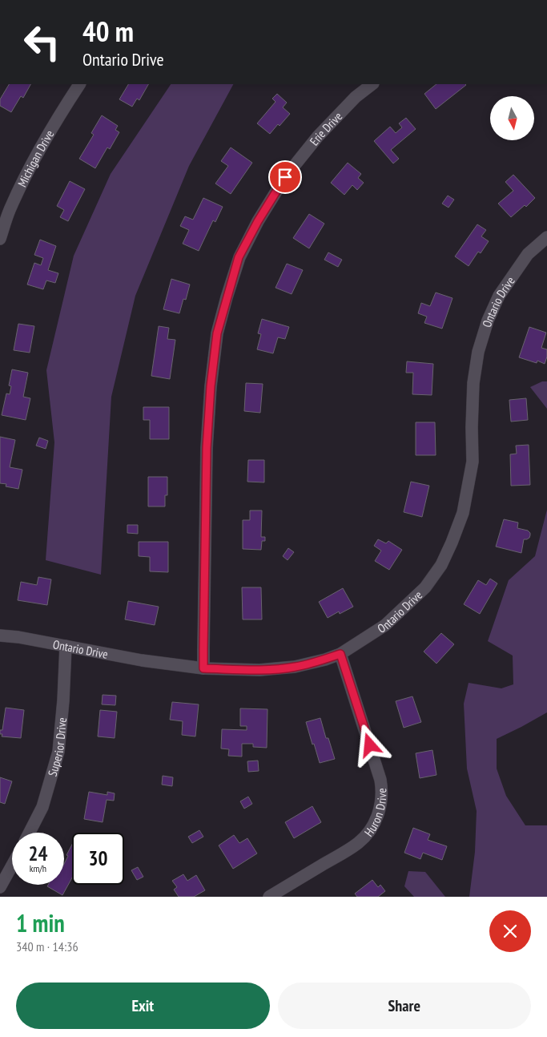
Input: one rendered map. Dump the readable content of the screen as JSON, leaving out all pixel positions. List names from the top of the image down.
{
  "streets": {
    "street": [
      "Erie Drive",
      "Michigan Drive",
      "Ontario Drive",
      "Superior Drive",
      "Huron Drive"
    ]
  },
  "crossings": [
    ["Erie Drive", "Ontario Drive"],
    ["Ontario Drive", "Superior Drive"],
    ["Ontario Drive", "Huron Drive"]
  ],
  "north": "bottom",
  "page": {
    "turn": ["40 m", "Ontario Drive"],
    "speed": "24 km/h",
    "limit": "30",
    "heading": ["1 min", "340 m · 14:36"],
    "buttons": ["Exit", "Share"]
  }
}
